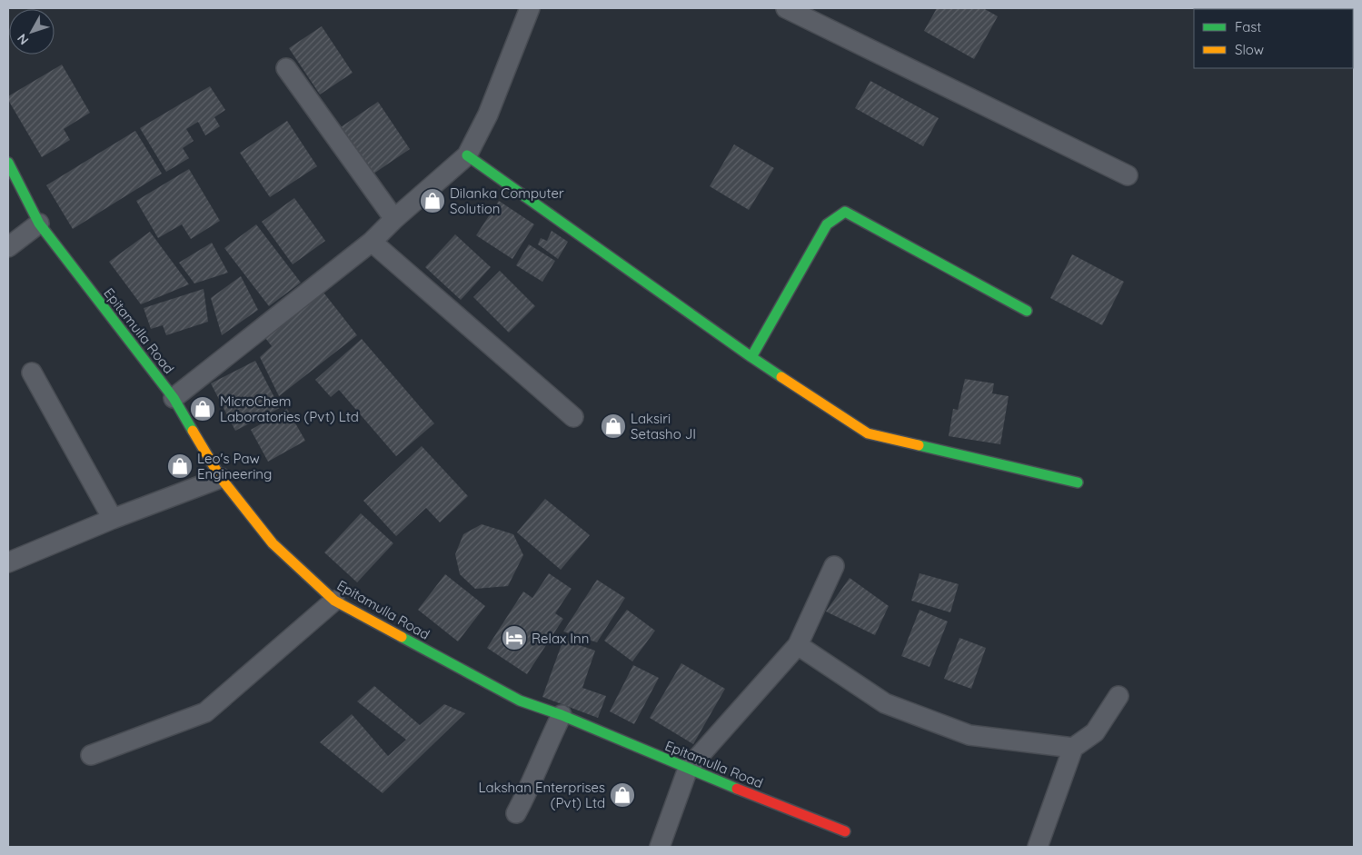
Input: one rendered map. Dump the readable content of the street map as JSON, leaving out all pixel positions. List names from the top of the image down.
{
  "streets": {
    "street": ["Epitamulla Road"]
  },
  "places": {
    "shop": [
      "Dilanka Computer Solution",
      "MicroChem Laboratories (Pvt) Ltd",
      "Laksiri Setasho JI",
      "Leo's Paw Engineering",
      "Lakshan Enterprises (Pvt) Ltd"
    ],
    "hotel": ["Relax Inn"]
  },
  "legend": ["Fast", "Slow"],
  "north": "bottom left"
}
